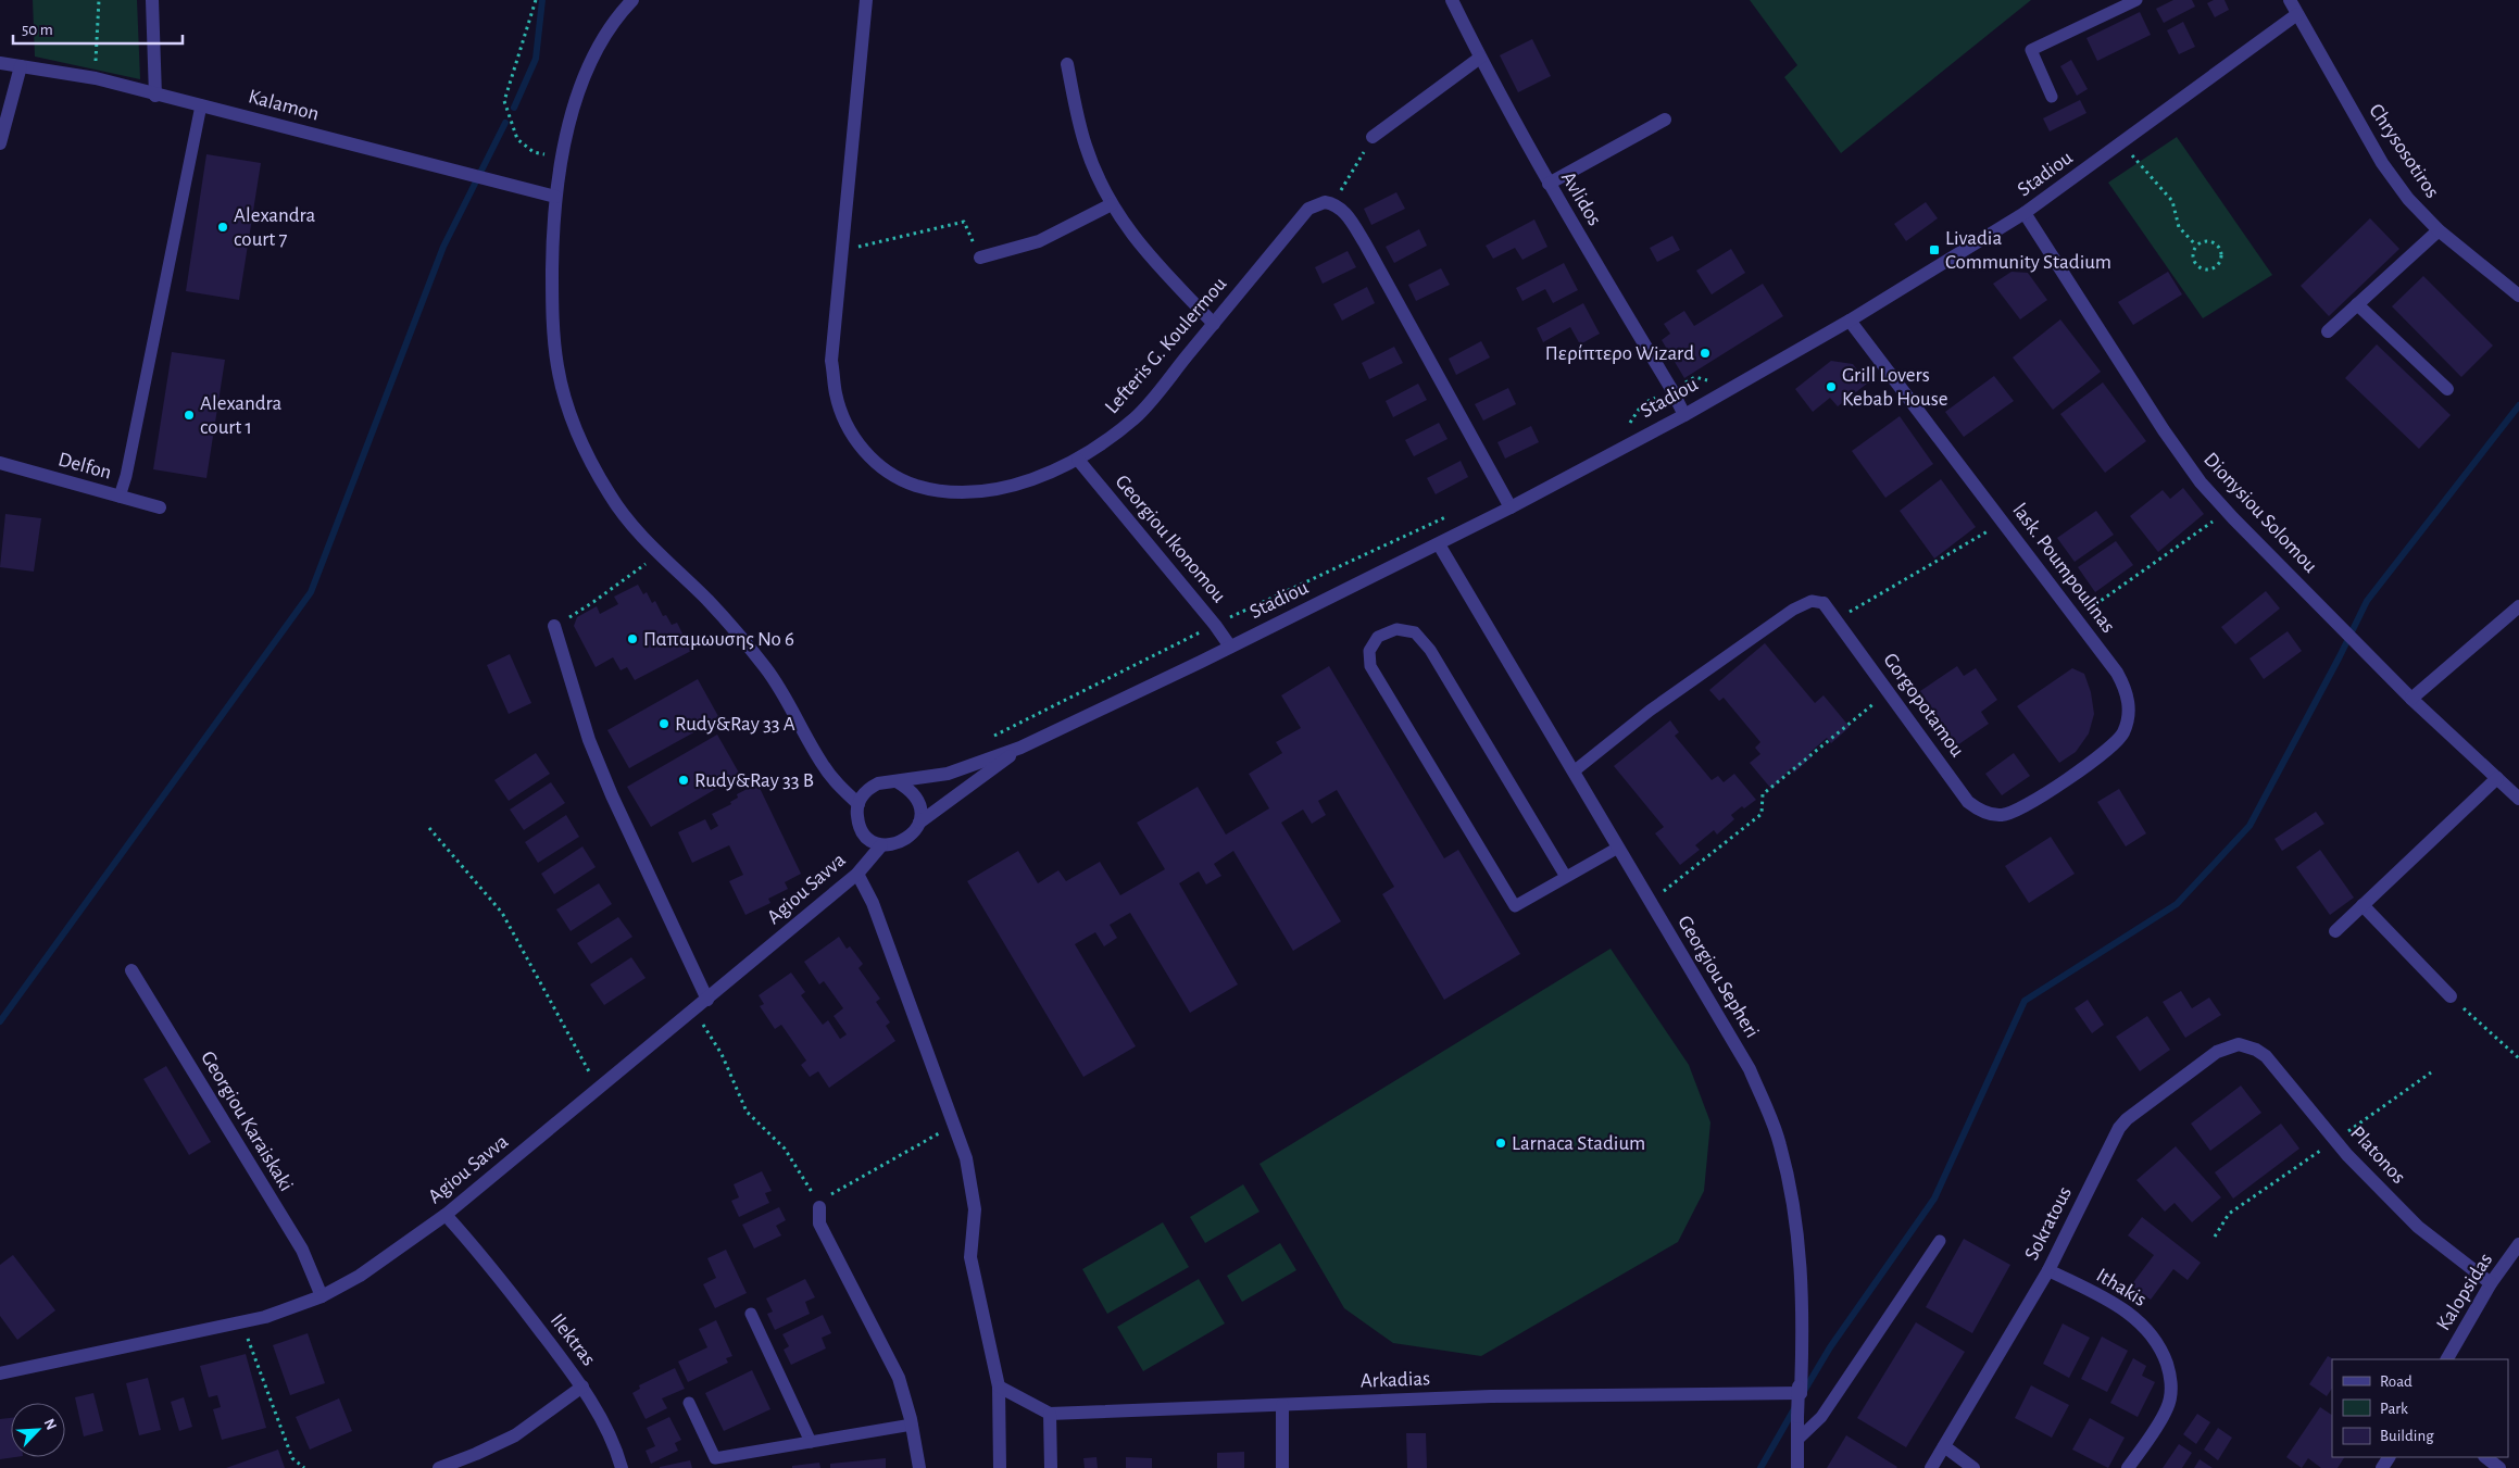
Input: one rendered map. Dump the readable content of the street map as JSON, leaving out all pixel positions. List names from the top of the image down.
{
  "streets": {
    "street": [
      "Kalamon",
      "Chrysosotiros",
      "Stadiou",
      "Avlidos",
      "Lefteris G. Koulermou",
      "Delfon",
      "Dionysiou Solomou",
      "Georgiou Ikonomou",
      "lask. Poumpoulinas",
      "Gorgopotamou",
      "Agiou Savva",
      "Georgiou Sepheri",
      "Georgiou Karaiskaki",
      "Platonos",
      "Sokratous",
      "Ithakis",
      "Kalopsidas",
      "Ilektras",
      "Arkadias"
    ]
  },
  "crossings": [
    ["Chrysosotiros", "Stadiou"],
    ["Stadiou", "Avlidos"],
    ["Stadiou", "Dionysiou Solomou"],
    ["Stadiou", "Georgiou Ikonomou"],
    ["Stadiou", "lask. Poumpoulinas"],
    ["Stadiou", "Agiou Savva"],
    ["Stadiou", "Georgiou Sepheri"],
    ["Lefteris G. Koulermou", "Georgiou Ikonomou"],
    ["lask. Poumpoulinas", "Gorgopotamou"],
    ["Agiou Savva", "Georgiou Karaiskaki"],
    ["Agiou Savva", "Ilektras"],
    ["Georgiou Sepheri", "Arkadias"],
    ["Platonos", "Sokratous"],
    ["Platonos", "Kalopsidas"],
    ["Sokratous", "Ithakis"]
  ],
  "places": {
    "other": [
      "Alexandra court 7",
      "Περίπτερο Wizard",
      "Grill Lovers Kebab House",
      "Alexandra court 1",
      "Παπαμωυσης No 6",
      "Rudy&Ray 33 A",
      "Rudy&Ray 33 B",
      "Larnaca Stadium"
    ],
    "transit": ["Livadia Community Stadium"]
  },
  "legend": ["Road", "Park", "Building"],
  "scale_bar": "50 m",
  "north": "top right"
}
